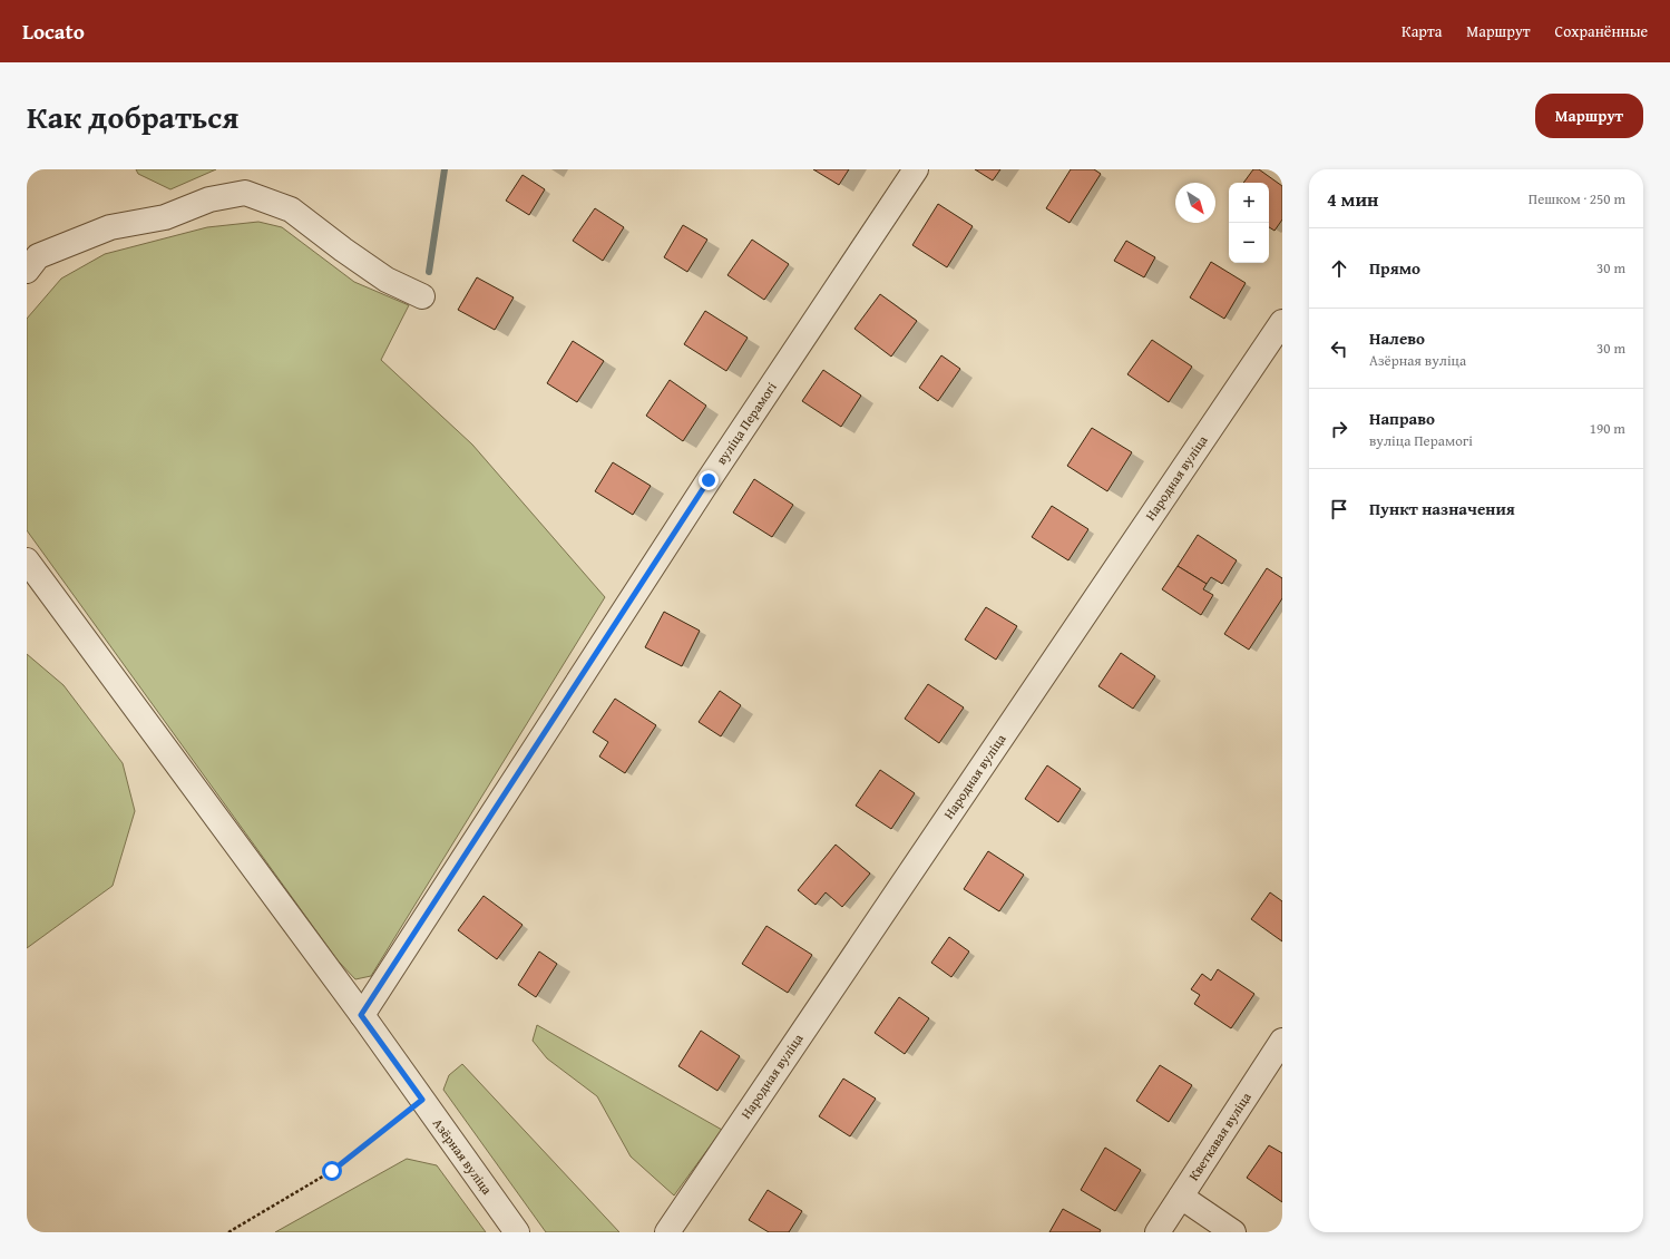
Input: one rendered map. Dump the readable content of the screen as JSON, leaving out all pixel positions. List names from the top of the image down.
{
  "streets": {
    "street": [
      "вуліца Перамогі",
      "Народная вуліца",
      "Кветкавая вуліца",
      "Азёрная вуліца"
    ]
  },
  "crossings": [
    ["вуліца Перамогі", "Азёрная вуліца"]
  ],
  "north": "bottom right",
  "page": {
    "header": "Locato",
    "nav": ["Карта", "Маршрут", "Сохранённые"],
    "title": "Как добраться",
    "buttons": "Маршрут",
    "heading": ["4 мин", "Пешком · 250 m"],
    "map_buttons": ["+", "−"],
    "list": [
      ["Прямо", "30 m"],
      ["Налево", "Азёрная вуліца", "30 m"],
      ["Направо", "вуліца Перамогі", "190 m"],
      "Пункт назначения"
    ]
  }
}
